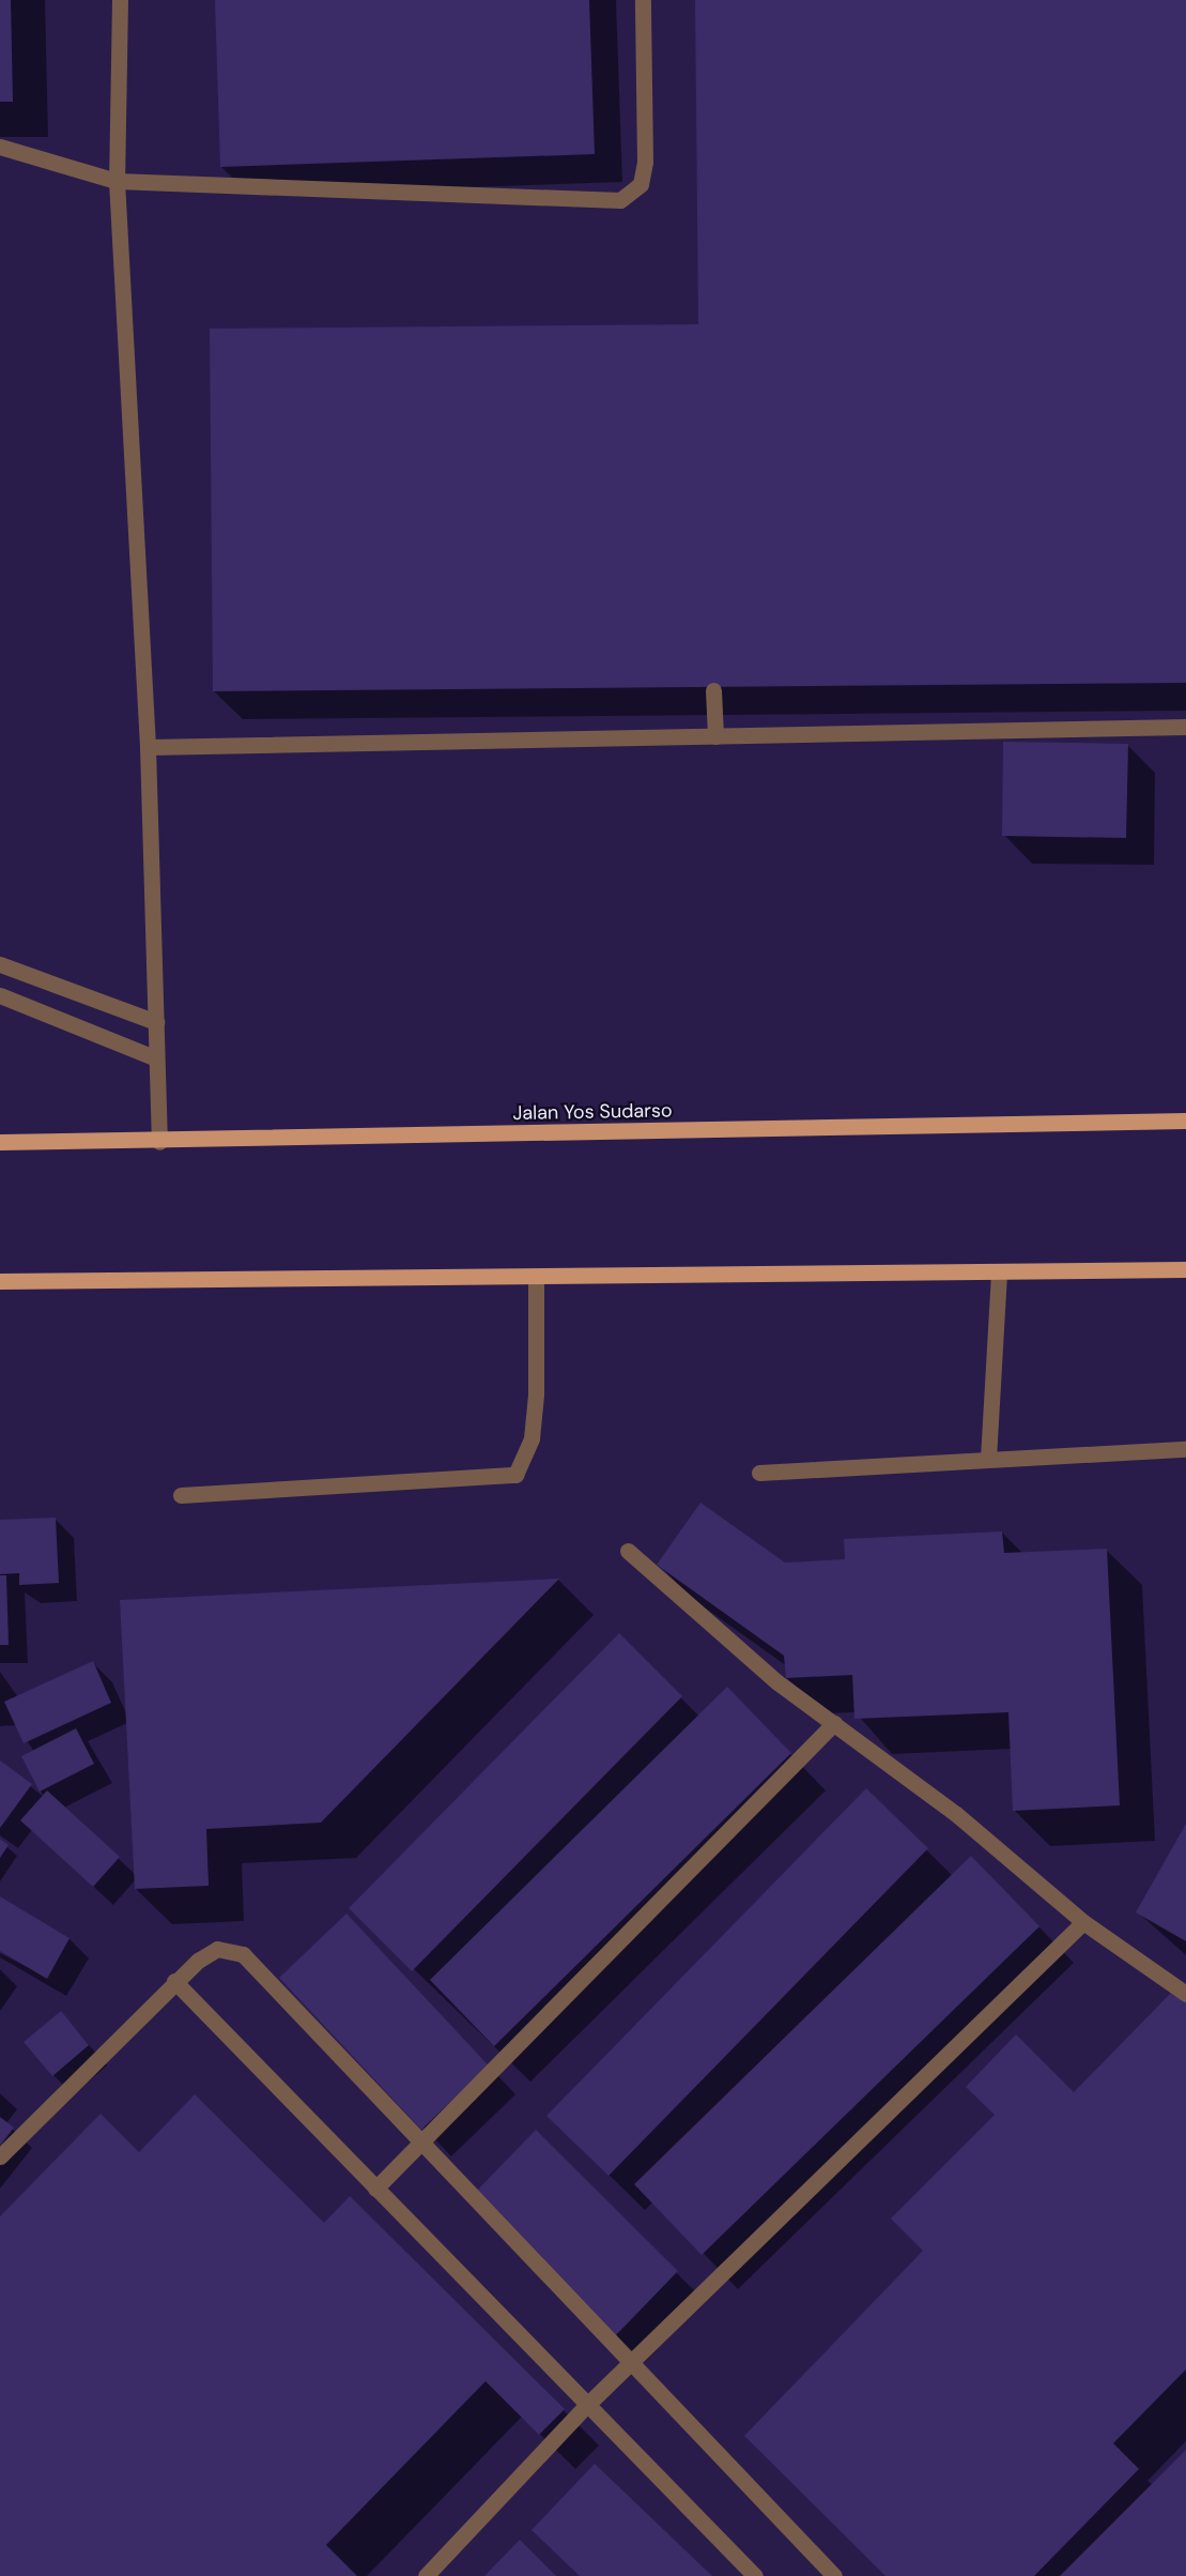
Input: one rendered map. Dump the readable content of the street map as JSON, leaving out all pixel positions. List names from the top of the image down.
{
  "streets": {
    "main road": ["Jalan Yos Sudarso"]
  }
}
